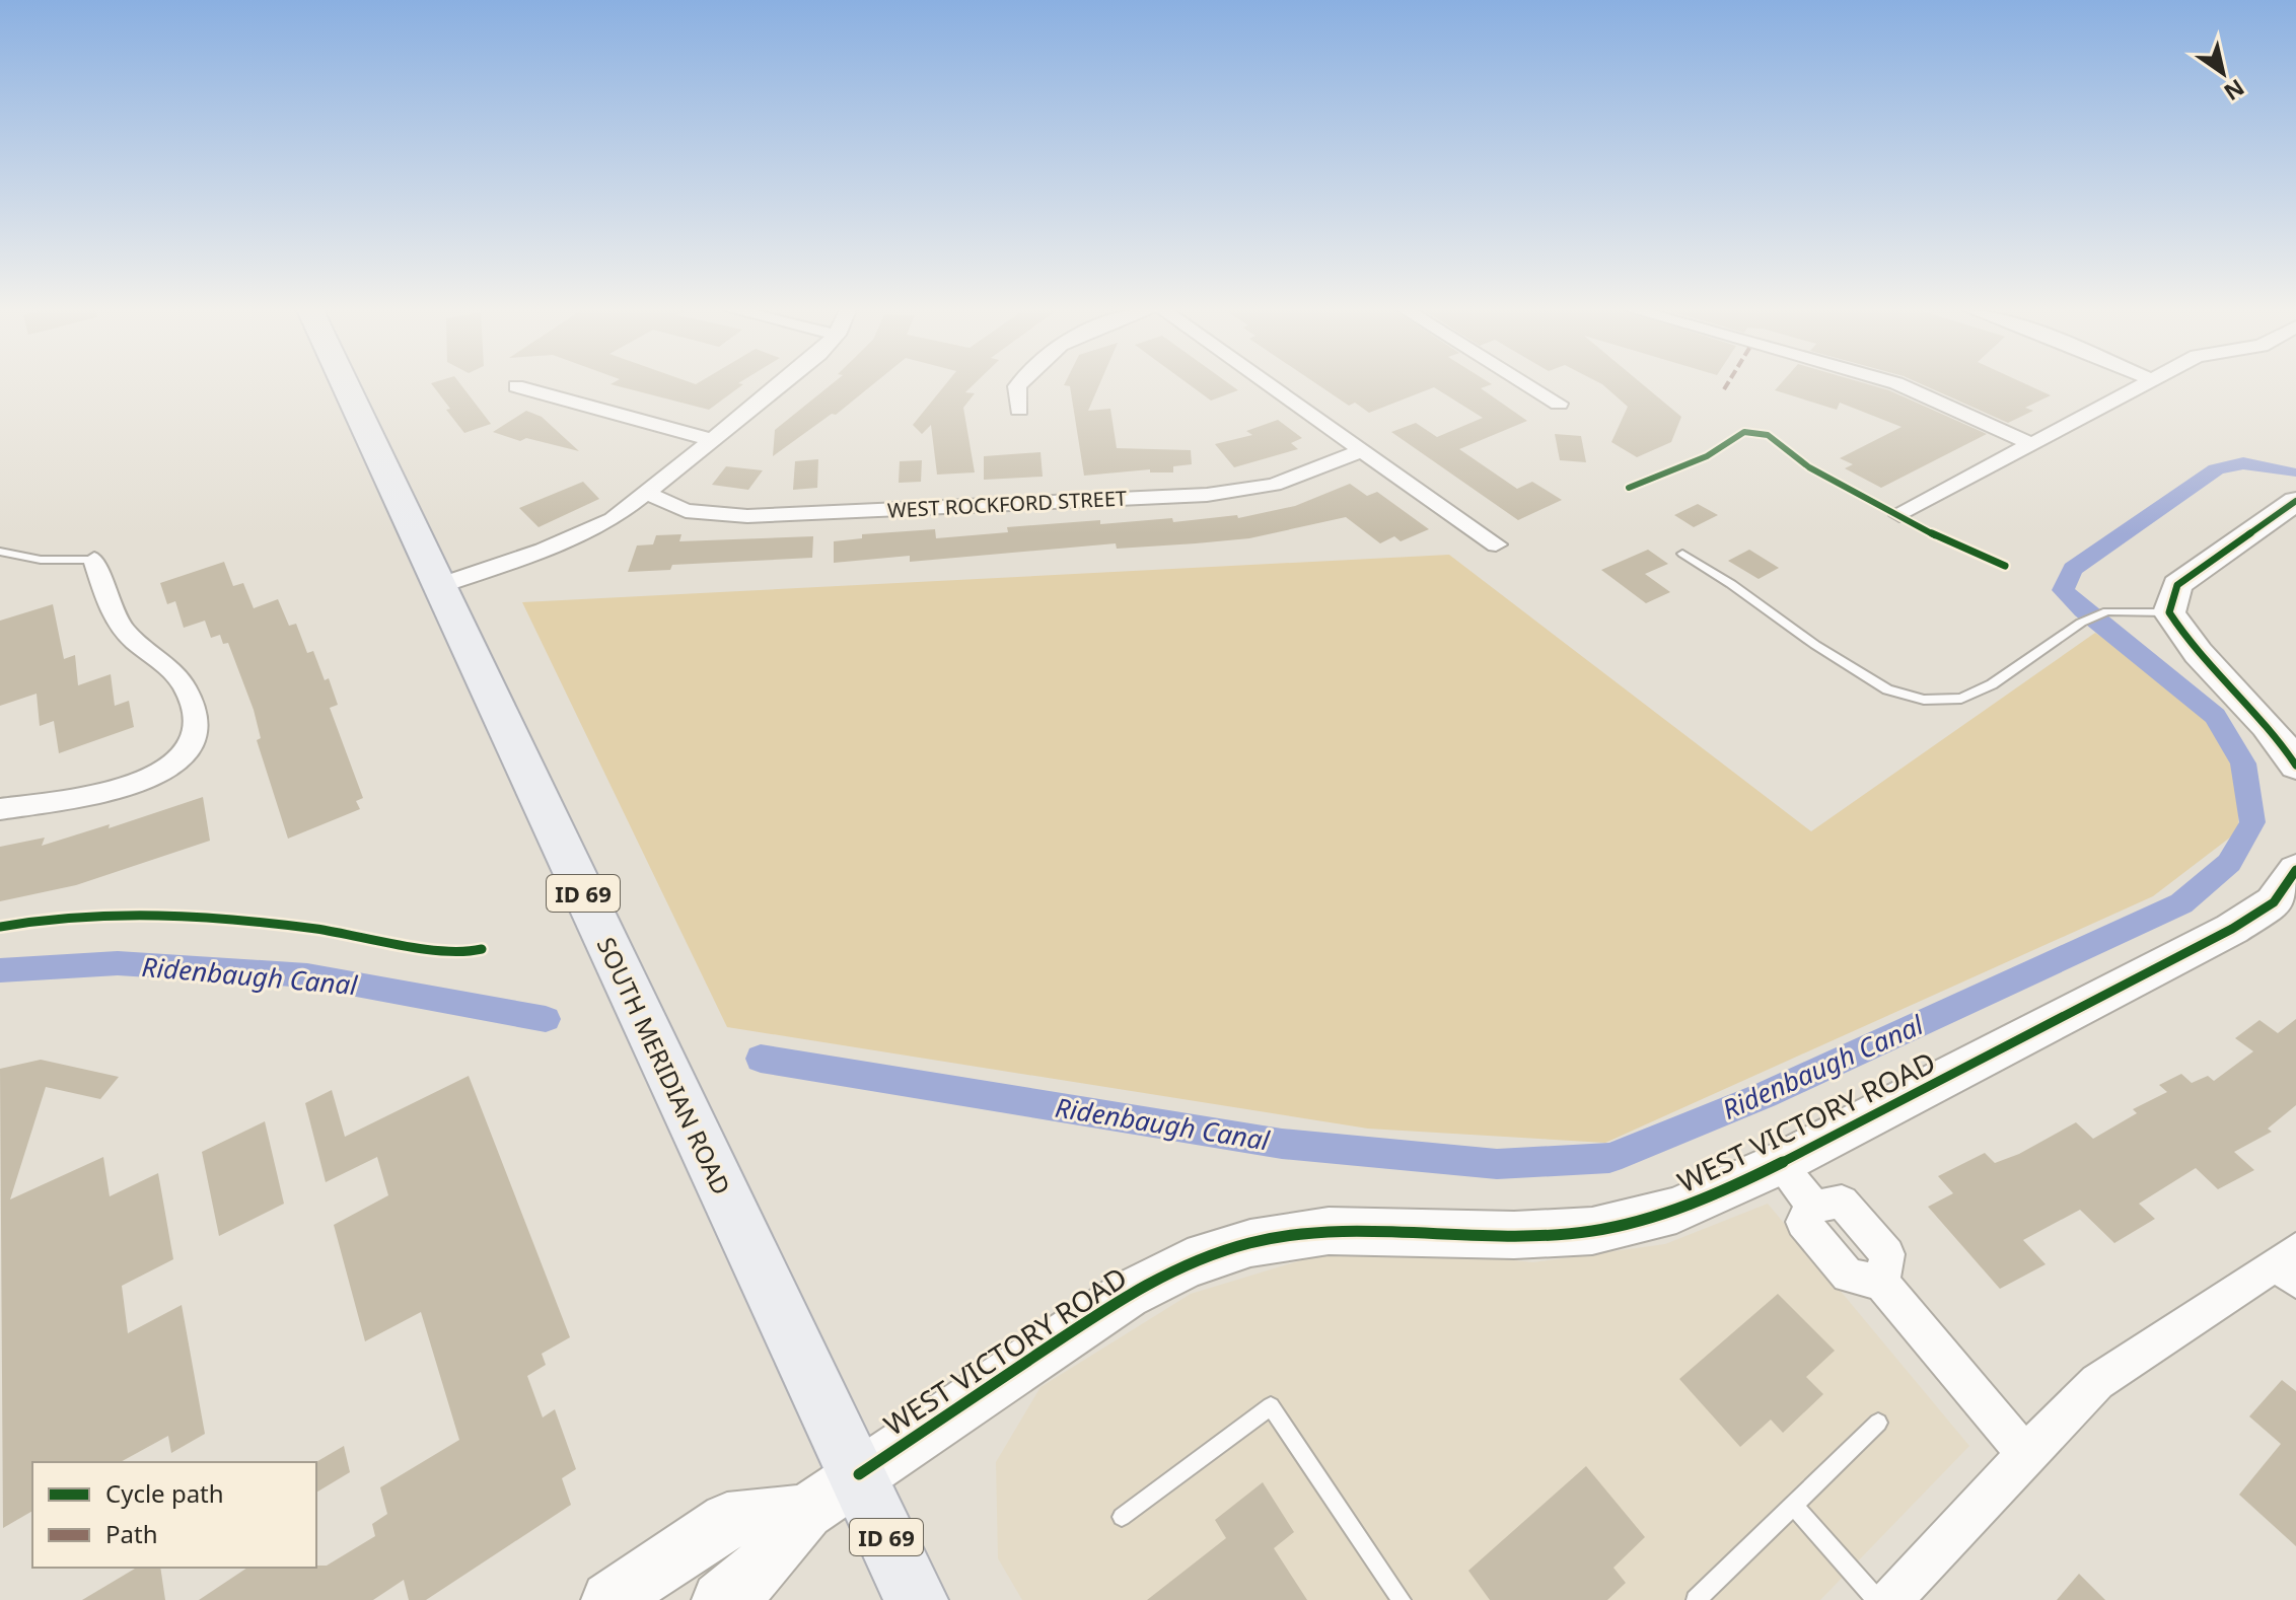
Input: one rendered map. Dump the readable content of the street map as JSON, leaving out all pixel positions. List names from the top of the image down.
{
  "streets": {
    "main road": ["ID 69", "SOUTH MERIDIAN ROAD", "WEST VICTORY ROAD"],
    "street": ["WEST ROCKFORD STREET"]
  },
  "crossings": [
    ["SOUTH MERIDIAN ROAD", "WEST VICTORY ROAD"]
  ],
  "water": ["Ridenbaugh Canal"],
  "legend": ["Cycle path", "Path"],
  "north": "bottom right"
}
